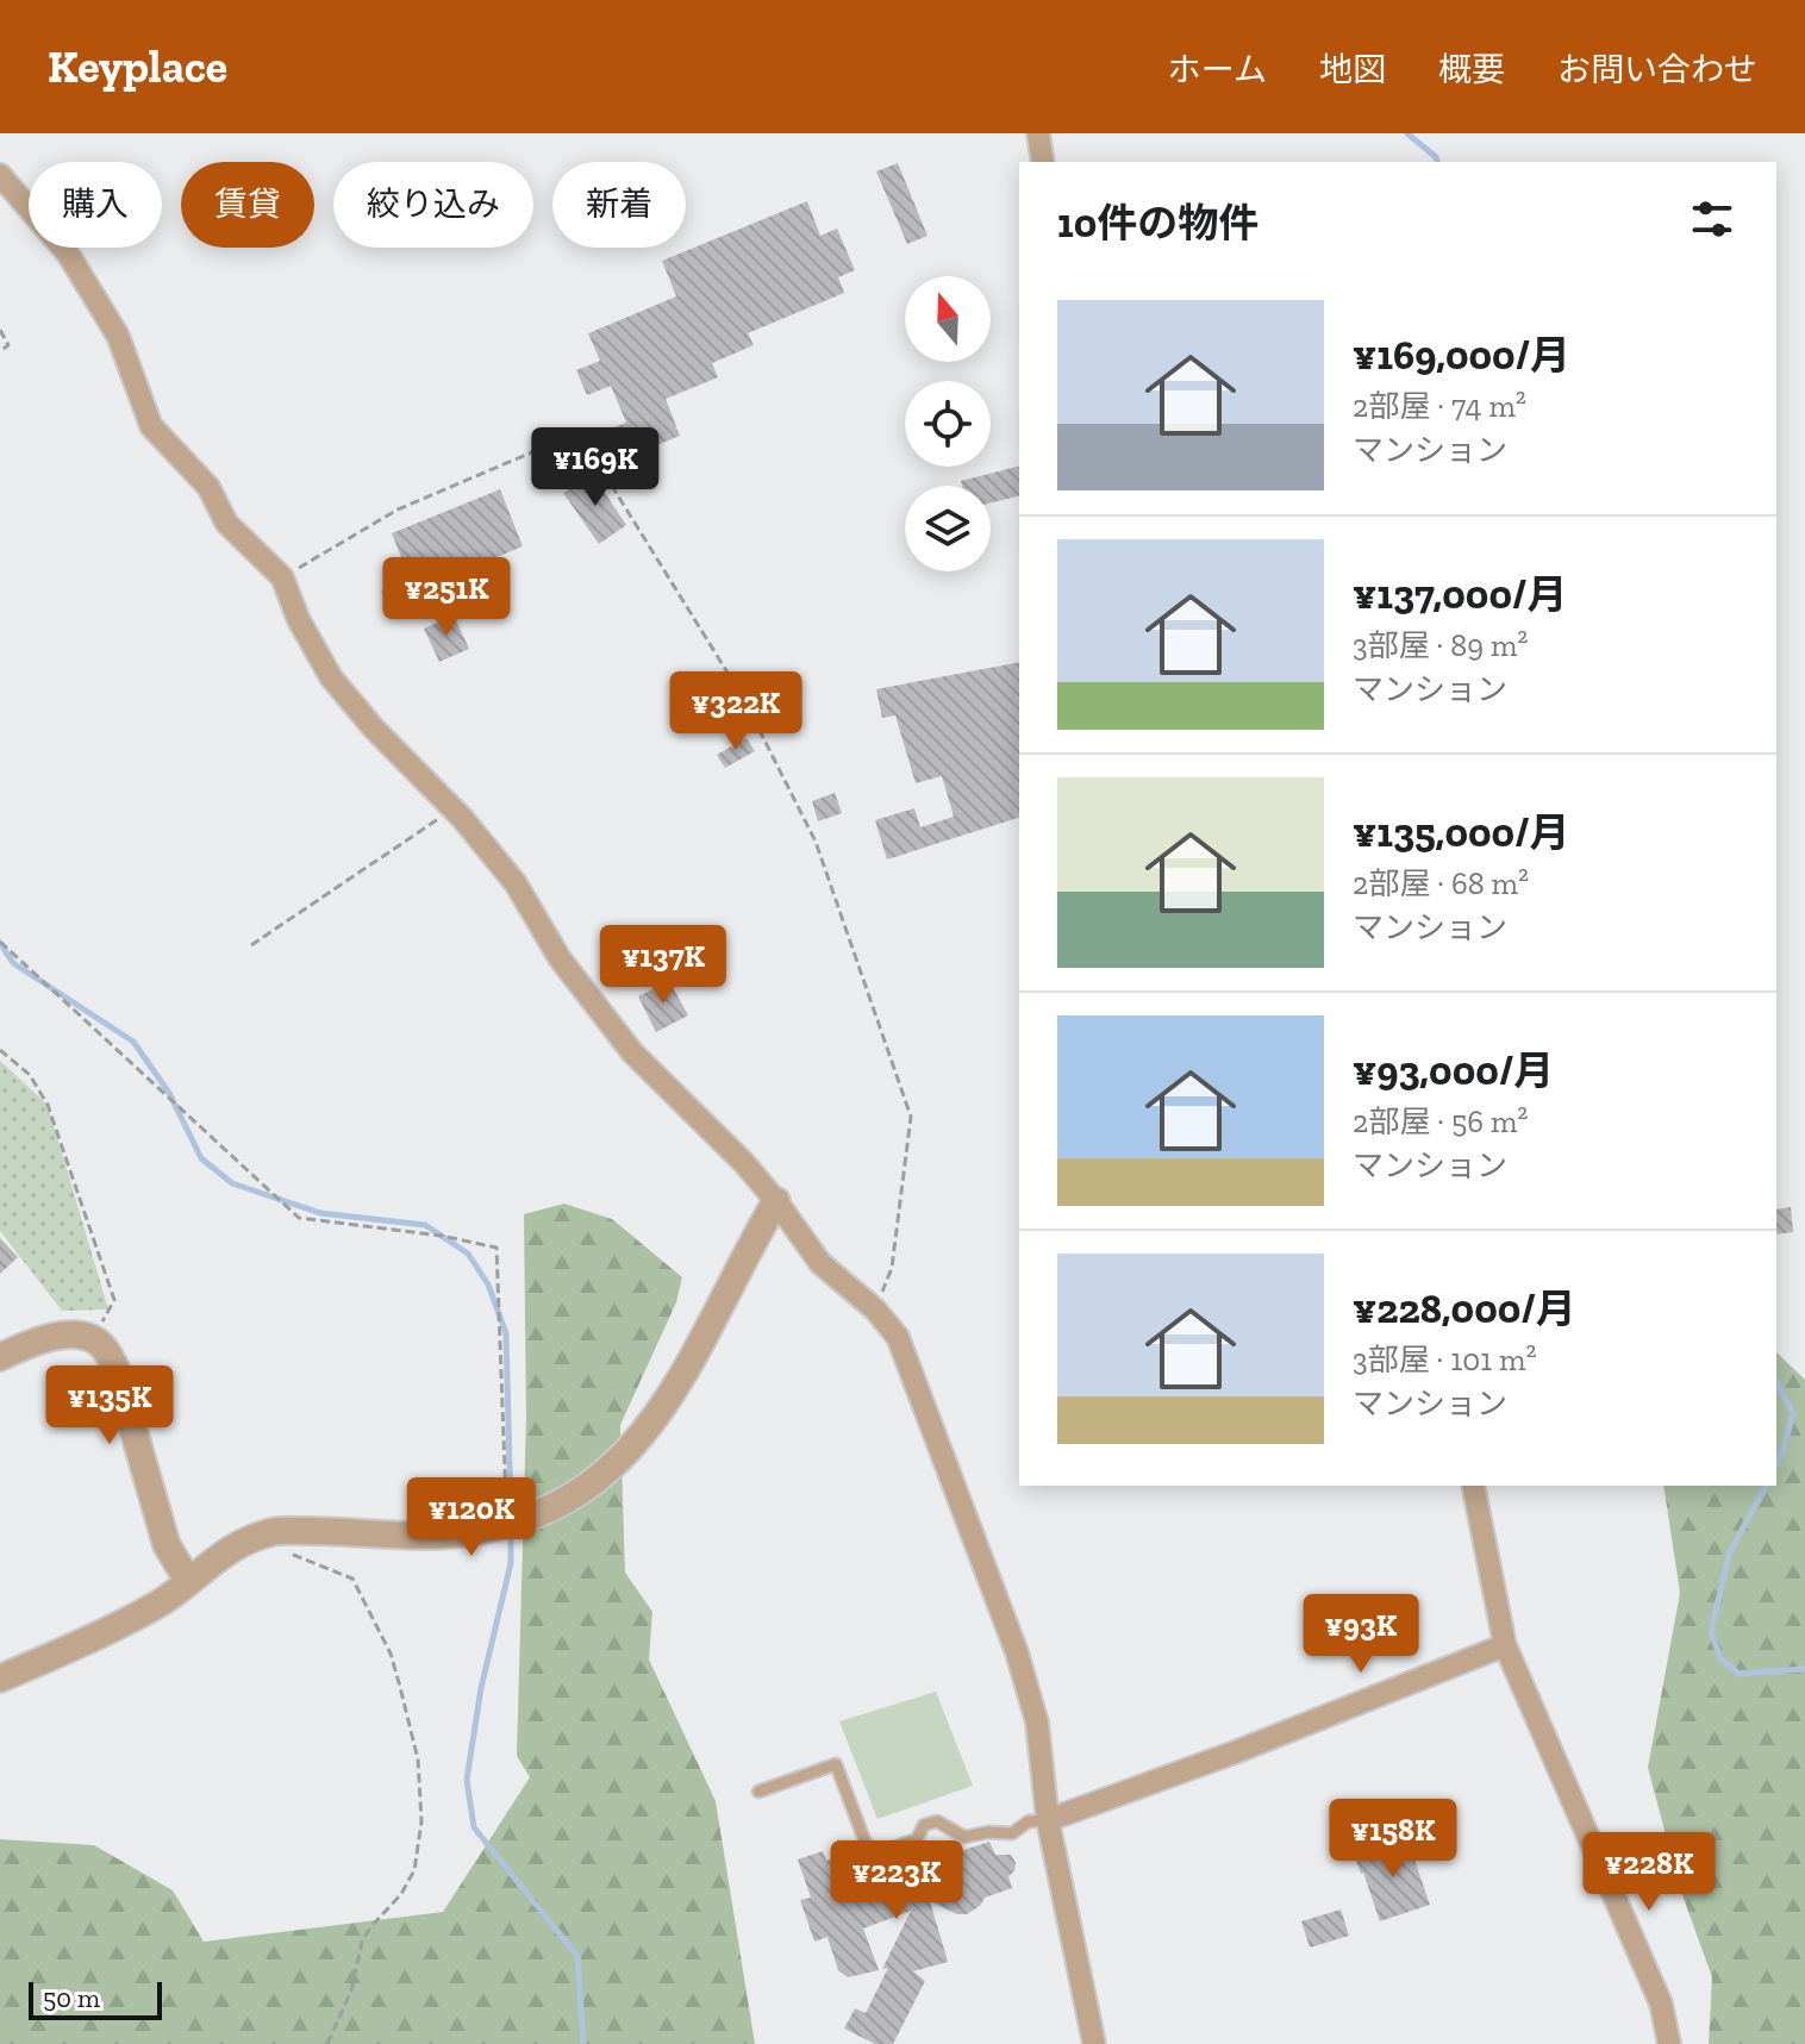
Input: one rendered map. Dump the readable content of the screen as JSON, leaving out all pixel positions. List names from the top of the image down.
{
  "scale_bar": "50 m",
  "north": "top",
  "page": {
    "header": "Keyplace",
    "nav": [
      "ホーム",
      "地図",
      "概要",
      "お問い合わせ"
    ],
    "chip": [
      "購入",
      "賃貸",
      "絞り込み",
      "新着"
    ],
    "heading": "10件の物件",
    "list": [
      {
        "name": "¥169,000/月",
        "note": "2部屋 · 74 m² · マンション"
      },
      {
        "name": "¥137,000/月",
        "note": "3部屋 · 89 m² · マンション"
      },
      {
        "name": "¥135,000/月",
        "note": "2部屋 · 68 m² · マンション"
      },
      {
        "name": "¥93,000/月",
        "note": "2部屋 · 56 m² · マンション"
      },
      {
        "name": "¥228,000/月",
        "note": "3部屋 · 101 m² · マンション"
      }
    ],
    "price": [
      "¥169K",
      "¥251K",
      "¥322K",
      "¥137K",
      "¥135K",
      "¥120K",
      "¥93K",
      "¥158K",
      "¥228K",
      "¥223K"
    ],
    "scale": "50 m"
  }
}
